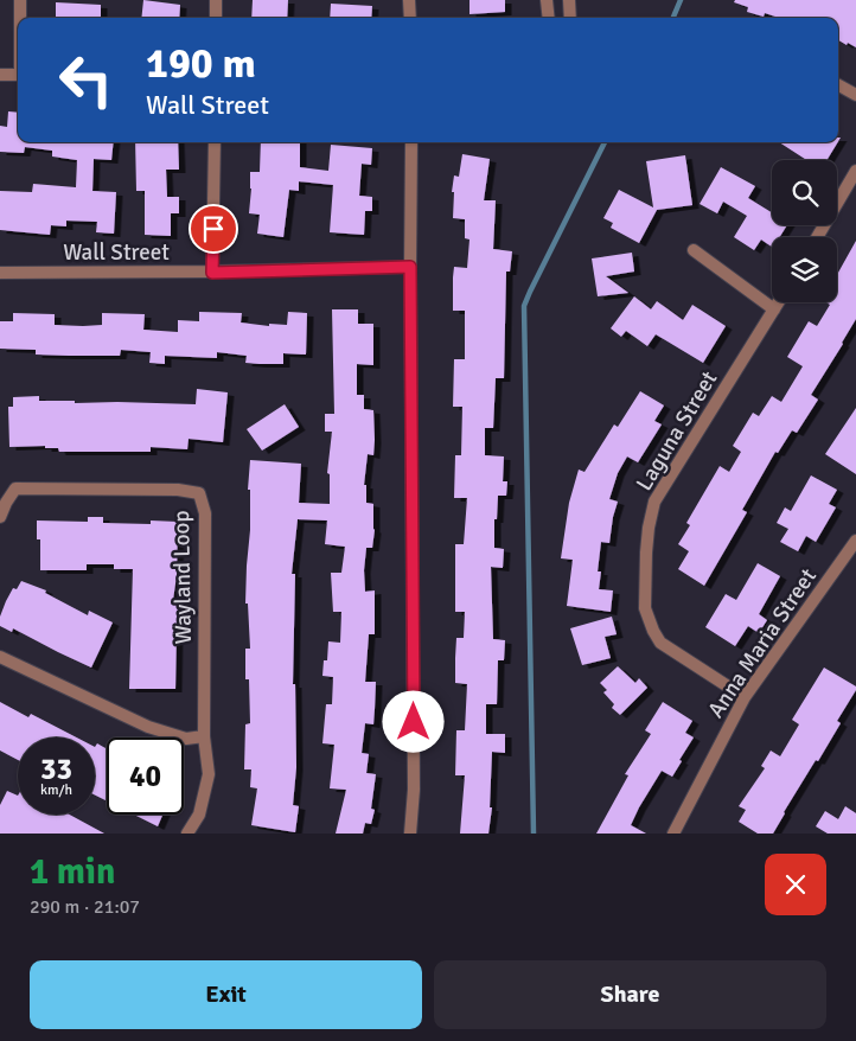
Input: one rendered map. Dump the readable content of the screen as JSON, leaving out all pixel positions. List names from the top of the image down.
{
  "streets": {
    "street": [
      "Wall Street",
      "Laguna Street",
      "Wayland Loop",
      "Anna Maria Street"
    ]
  },
  "crossings": [
    ["Laguna Street", "Anna Maria Street"]
  ],
  "page": {
    "turn": ["190 m", "Wall Street"],
    "speed": "33 km/h",
    "limit": "40",
    "heading": ["1 min", "290 m · 21:07"],
    "buttons": ["Exit", "Share"]
  }
}
